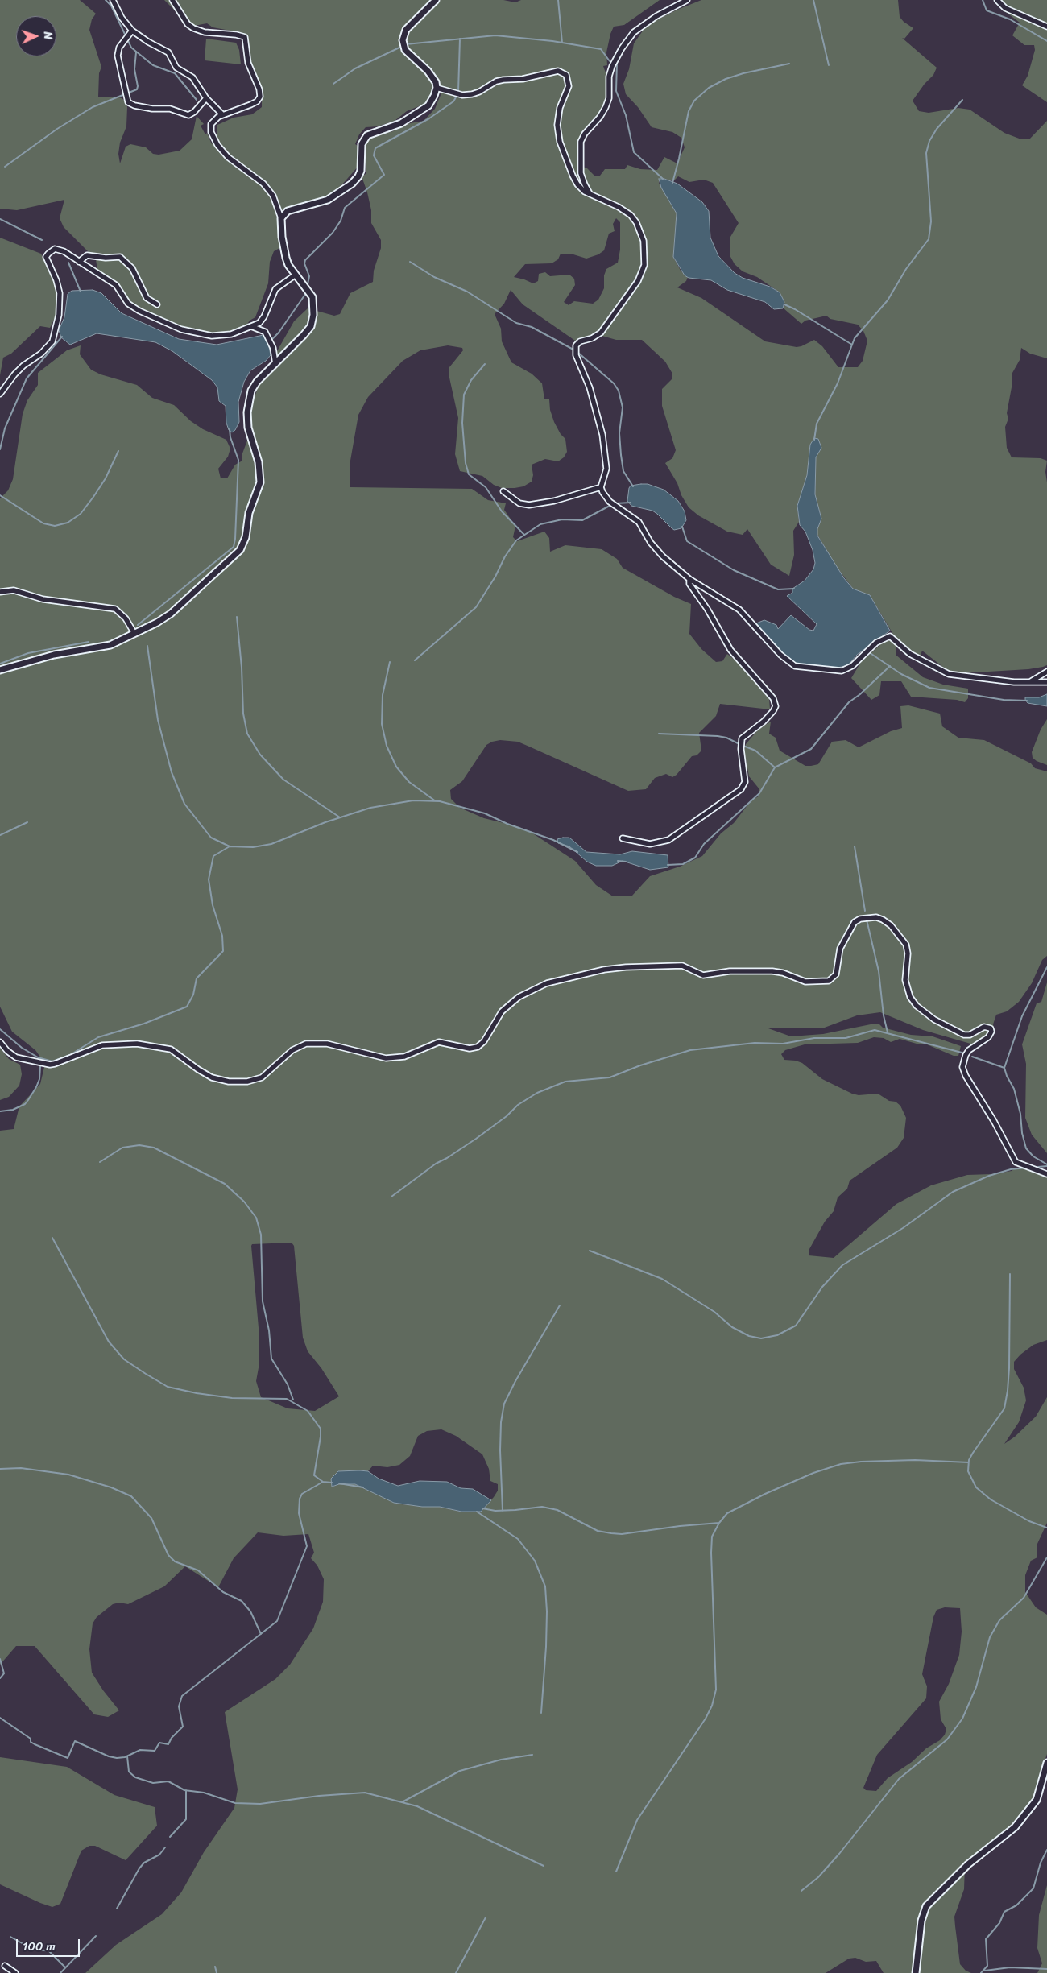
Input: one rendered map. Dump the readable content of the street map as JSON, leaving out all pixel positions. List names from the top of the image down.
{
  "scale_bar": "100 m",
  "north": "right"
}
